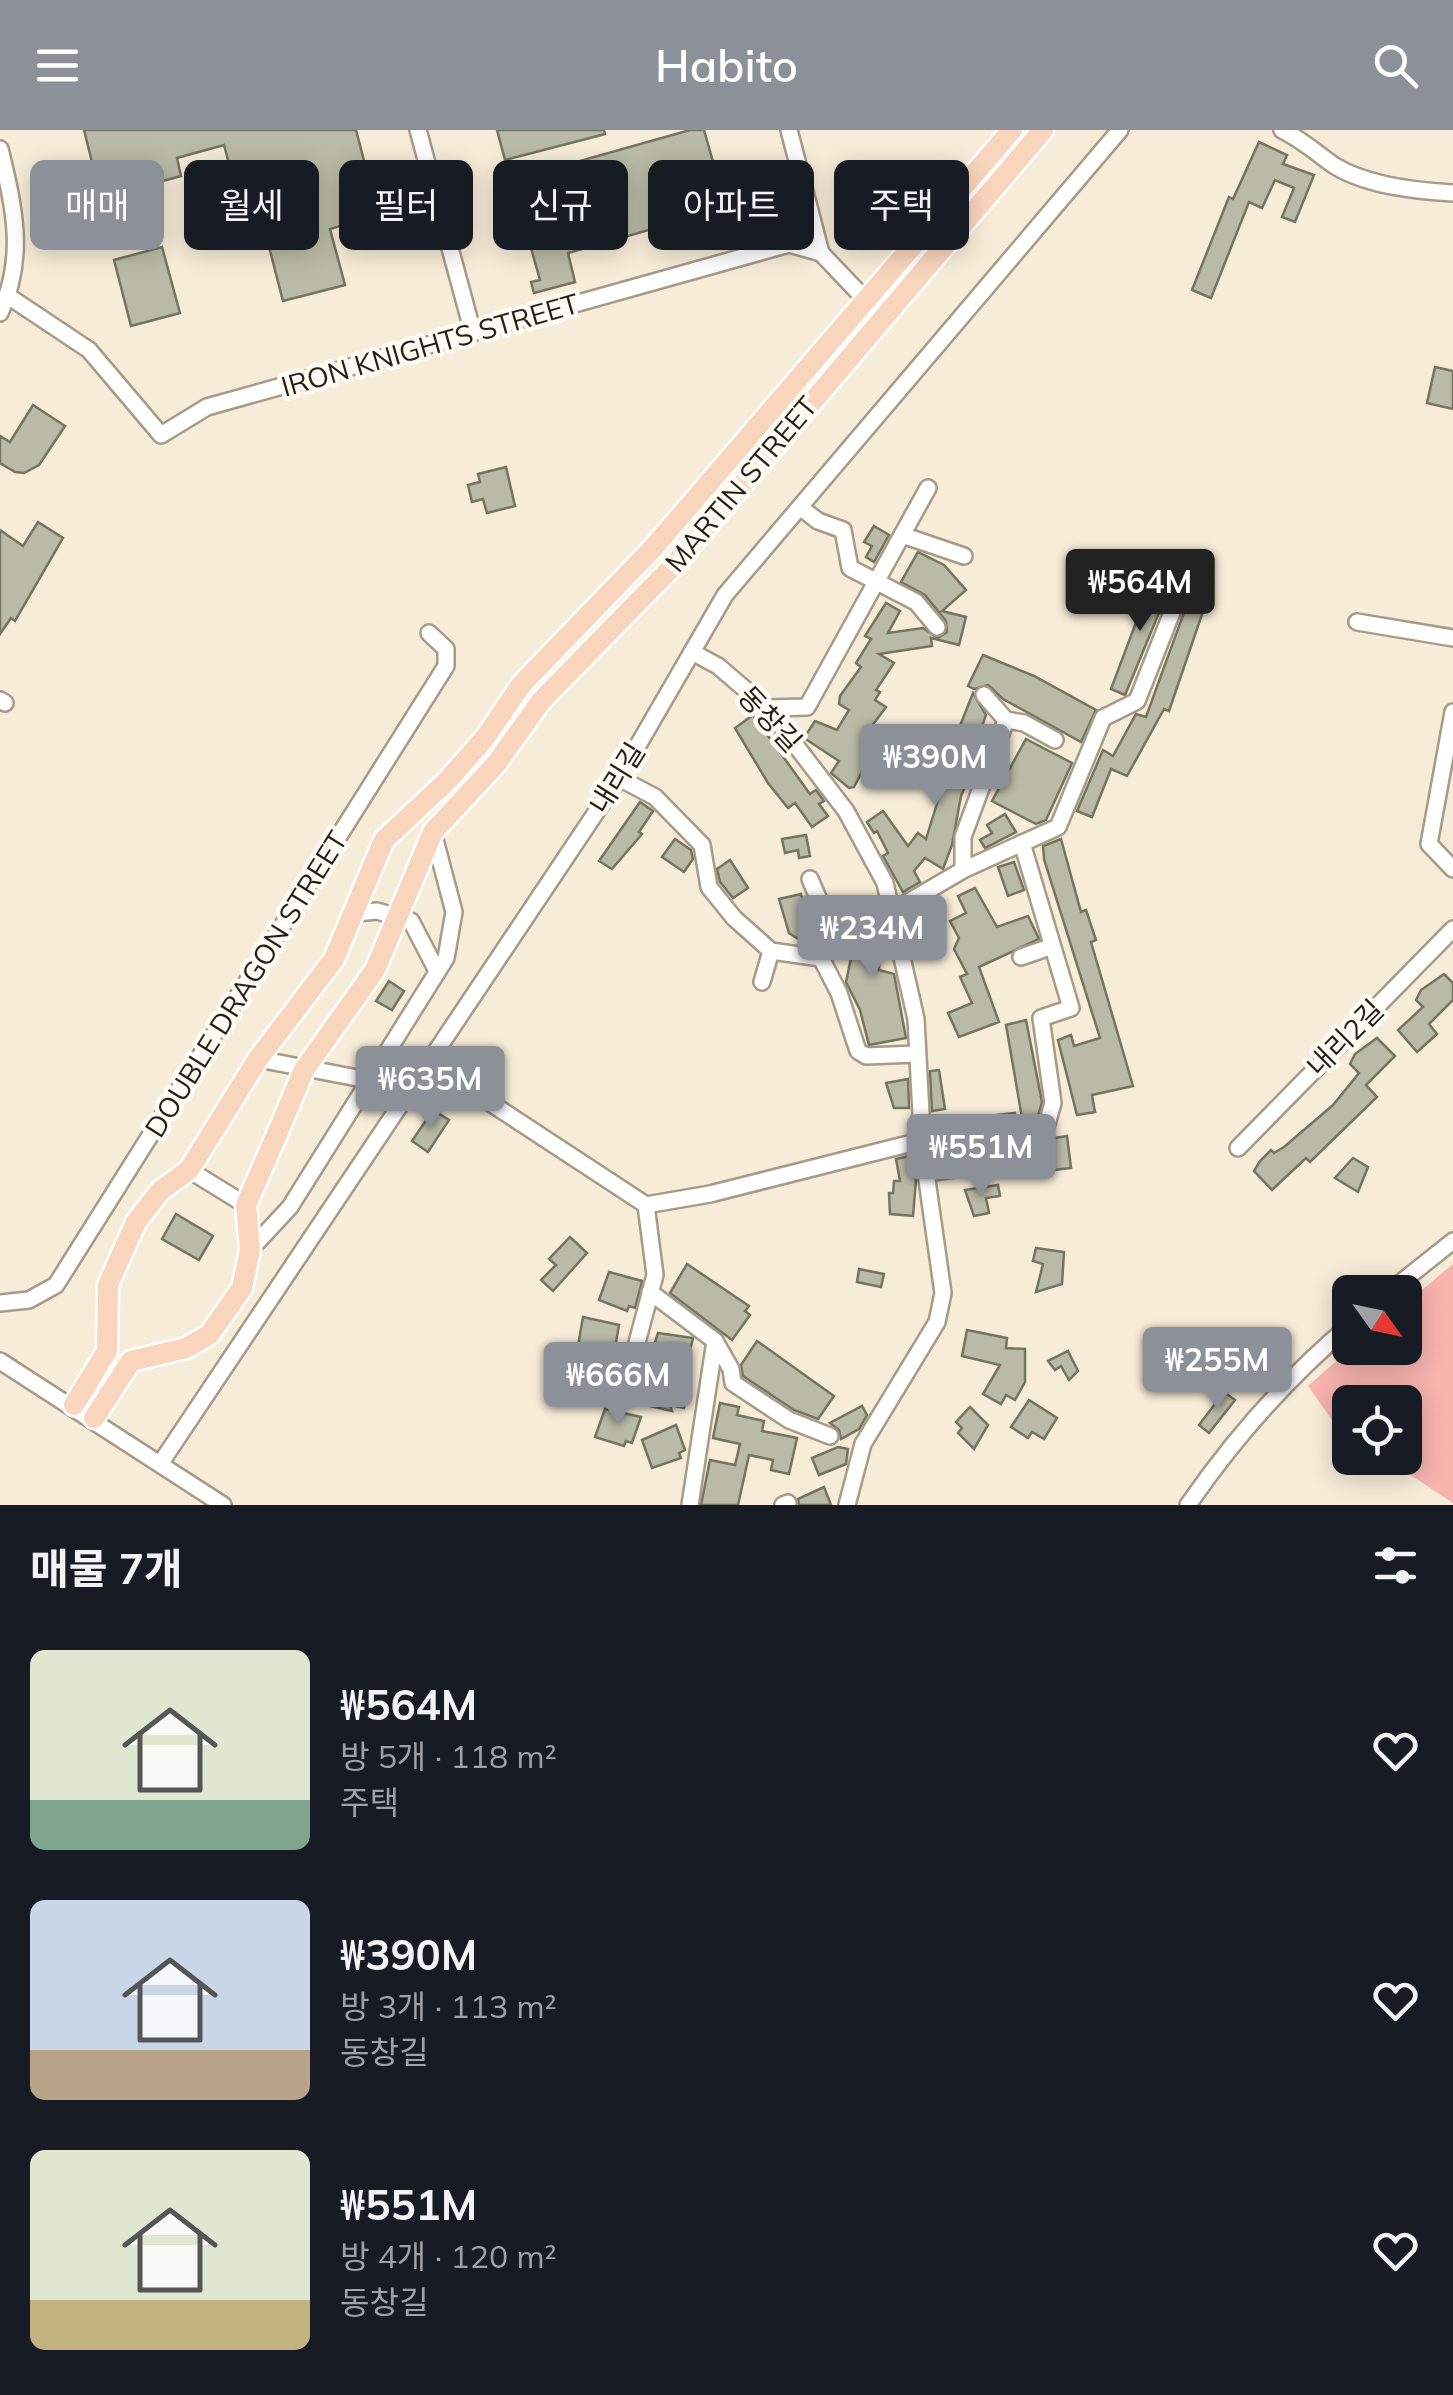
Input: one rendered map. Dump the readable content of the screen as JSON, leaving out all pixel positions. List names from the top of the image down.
{
  "streets": {
    "main road": ["MARTIN STREET"],
    "street": [
      "IRON KNIGHTS STREET",
      "동창길",
      "내리길",
      "DOUBLE DRAGON STREET",
      "내리2길"
    ]
  },
  "crossings": [
    ["동창길", "내리길"]
  ],
  "north": "bottom right",
  "page": {
    "header": "Habito",
    "chip": [
      "매매",
      "월세",
      "필터",
      "신규",
      "아파트",
      "주택"
    ],
    "price": [
      "₩564M",
      "₩390M",
      "₩234M",
      "₩635M",
      "₩551M",
      "₩255M",
      "₩666M"
    ],
    "heading": "매물 7개",
    "list": [
      {
        "name": "₩564M",
        "note": "방 5개 · 118 m² · 주택"
      },
      {
        "name": "₩390M",
        "note": "방 3개 · 113 m² · 동창길"
      },
      {
        "name": "₩551M",
        "note": "방 4개 · 120 m² · 동창길"
      }
    ]
  }
}
